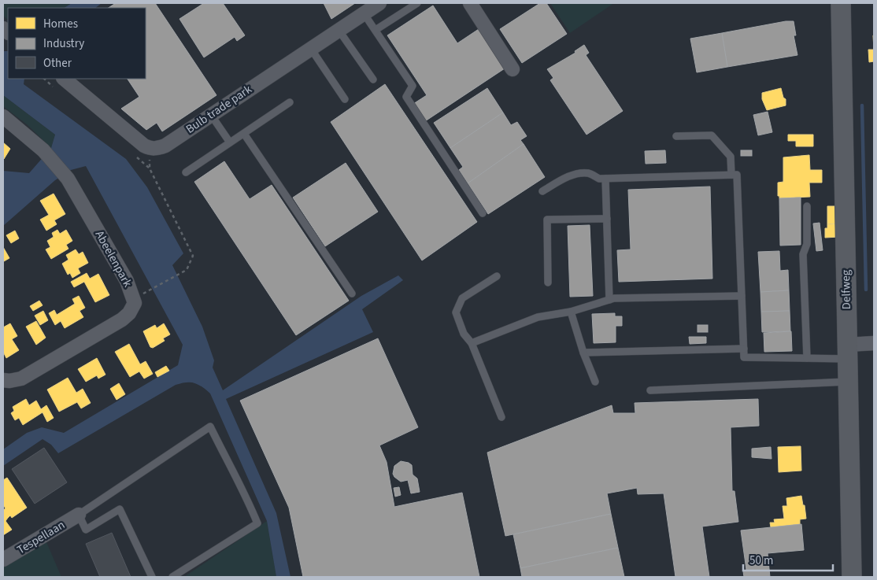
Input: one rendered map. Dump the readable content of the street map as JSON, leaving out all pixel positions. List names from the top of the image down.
{
  "streets": {
    "main road": ["Delfweg"],
    "street": ["Bulb trade park", "Abeelenpark", "Tespellaan"]
  },
  "legend": ["Homes", "Industry", "Other"],
  "scale_bar": "50 m"
}
